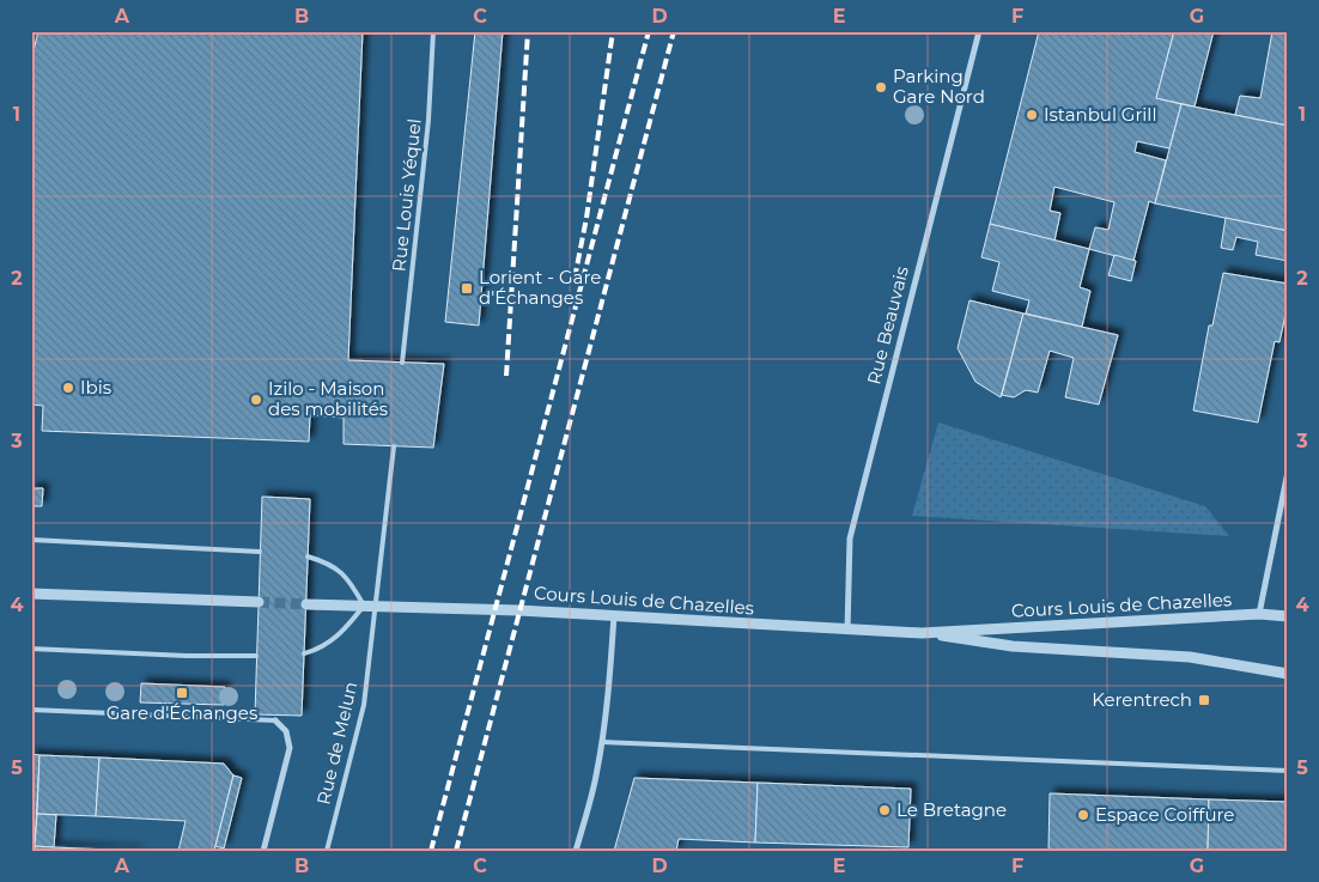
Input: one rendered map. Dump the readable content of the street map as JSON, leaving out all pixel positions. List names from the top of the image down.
{
  "streets": {
    "street": ["Rue Beauvais", "Cours Louis de Chazelles"],
    "lane": ["Rue Louis Yéquel", "Rue de Melun"]
  },
  "crossings": [
    ["Rue Beauvais", "Cours Louis de Chazelles"],
    ["Cours Louis de Chazelles", "Rue de Melun"]
  ],
  "places": {
    "other": [
      "Parking Gare Nord",
      "Istanbul Grill",
      "Ibis",
      "Izilo - Maison des mobilités",
      "Le Bretagne",
      "Espace Coiffure"
    ],
    "transit": ["Lorient - Gare d'Échanges", "Gare d'Échanges", "Kerentrech"]
  },
  "grid": {
    "columns": [
      "A",
      "B",
      "C",
      "D",
      "E",
      "F",
      "G"
    ],
    "rows": [
      "1",
      "2",
      "3",
      "4",
      "5"
    ]
  }
}
